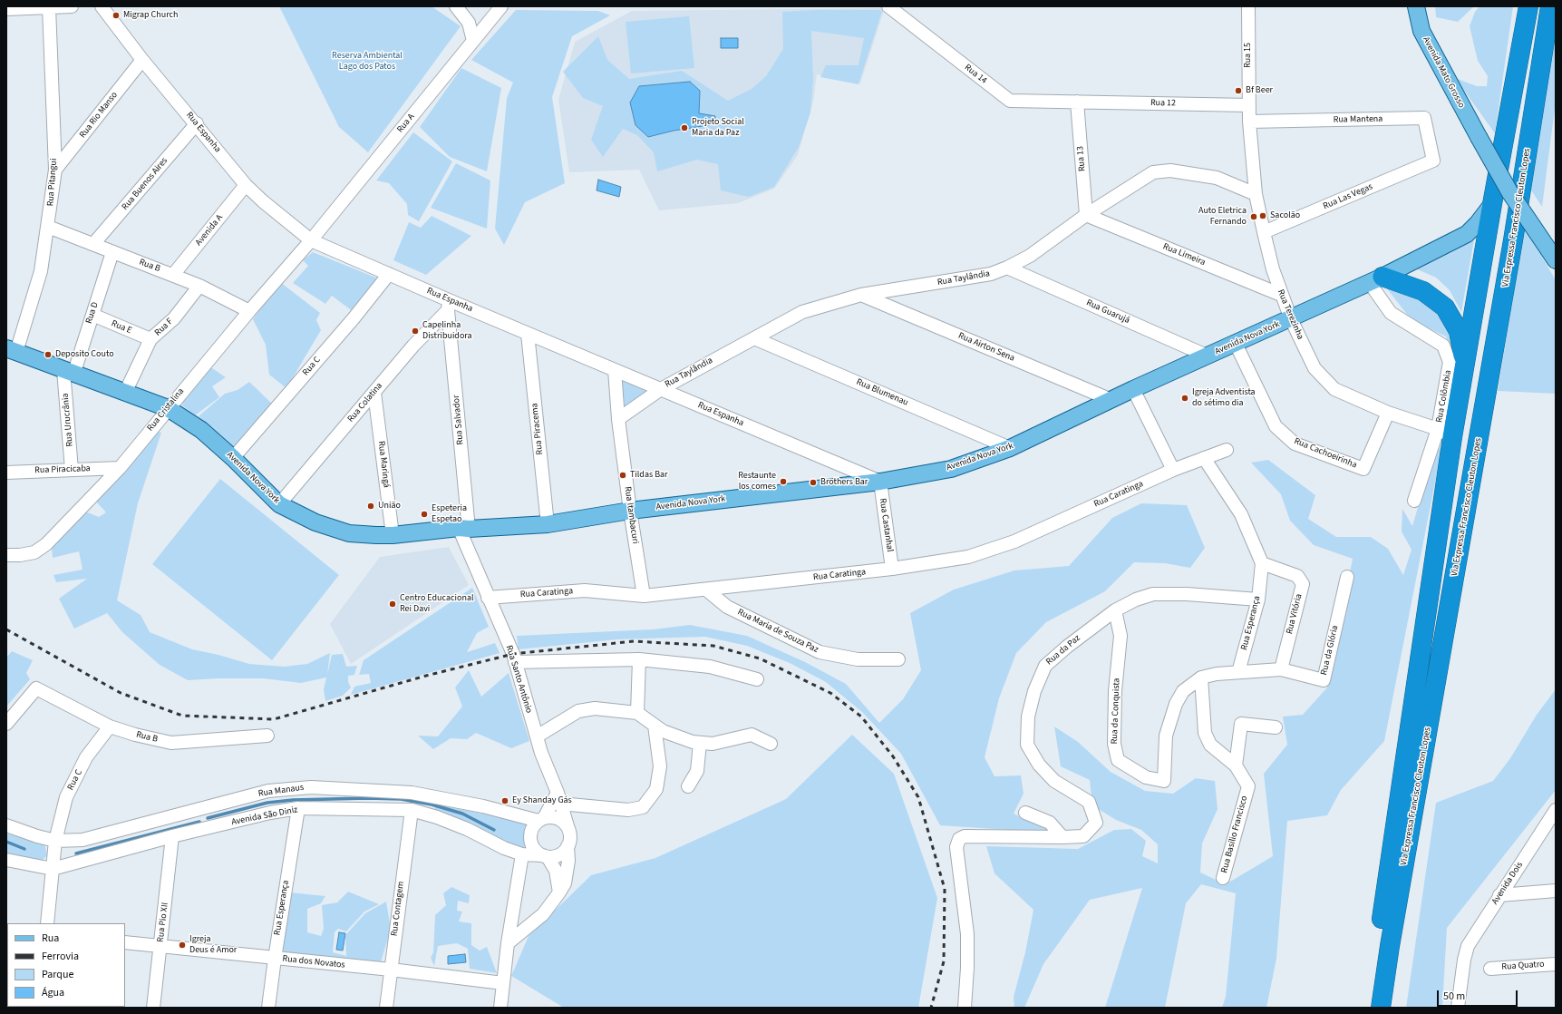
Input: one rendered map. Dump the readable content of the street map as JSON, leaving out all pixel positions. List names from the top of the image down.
{
  "streets": {
    "highway": ["Via Expressa Francisco Cleuton Lopes"],
    "main road": ["Avenida Mato Grosso", "Avenida Nova York"],
    "street": [
      "Rua 15",
      "Rua 14",
      "Rua 12",
      "Rua Rio Manso",
      "Rua Mantena",
      "Rua A",
      "Rua Espanha",
      "Rua 13",
      "Rua Pitangui",
      "Rua Buenos Aires",
      "Rua Las Vegas",
      "Avenida A",
      "Rua Limeira",
      "Rua B",
      "Rua Taylândia",
      "Rua Guarujá",
      "Rua D",
      "Rua Terezinha",
      "Rua E",
      "Rua F",
      "Rua Airton Sena",
      "Rua C",
      "Rua Blumenau",
      "Rua Colômbia",
      "Rua Colatina",
      "Rua Cristalina",
      "Rua Urucrânia",
      "Rua Salvador",
      "Rua Piracema",
      "Rua Cachoeirinha",
      "Rua Maringá",
      "Rua Piracicaba",
      "Rua Caratinga",
      "Rua Itambacuri",
      "Rua Castanhal",
      "Rua Vitória",
      "Rua Esperança",
      "Rua Maria de Souza Paz",
      "Rua da Paz",
      "Rua da Glória",
      "Rua Santo Antônio",
      "Rua da Conquista",
      "Rua Manaus",
      "Avenida São Diniz",
      "Rua Basílio Francisco",
      "Avenida Dois",
      "Rua Contagem",
      "Rua Pio XII",
      "Rua dos Novatos",
      "Rua Quatro"
    ]
  },
  "crossings": [
    ["Rua 15", "Rua 12"],
    ["Rua 15", "Rua Terezinha"],
    ["Rua 14", "Rua 12"],
    ["Rua 14", "Rua 13"],
    ["Rua 12", "Rua 13"],
    ["Rua 12", "Rua Terezinha"],
    ["Rua Rio Manso", "Rua Espanha"],
    ["Rua Rio Manso", "Rua Pitangui"],
    ["Rua Mantena", "Rua Las Vegas"],
    ["Rua Mantena", "Rua Terezinha"],
    ["Rua A", "Rua Espanha"],
    ["Rua A", "Rua Cristalina"],
    ["Rua Espanha", "Rua Buenos Aires"],
    ["Rua Espanha", "Avenida A"],
    ["Rua Espanha", "Rua Taylândia"],
    ["Rua Espanha", "Avenida Nova York"],
    ["Rua Espanha", "Rua C"],
    ["Rua Espanha", "Rua Colatina"],
    ["Rua Espanha", "Rua Cristalina"],
    ["Rua Espanha", "Rua Salvador"],
    ["Rua Espanha", "Rua Piracema"],
    ["Rua Espanha", "Rua Itambacuri"],
    ["Rua Espanha", "Rua Castanhal"],
    ["Rua 13", "Rua Limeira"],
    ["Rua 13", "Rua Taylândia"],
    ["Rua Pitangui", "Rua B"],
    ["Rua Pitangui", "Avenida Nova York"],
    ["Rua Buenos Aires", "Rua B"],
    ["Rua Las Vegas", "Rua Terezinha"],
    ["Via Expressa Francisco Cleuton Lopes", "Rua Terezinha"],
    ["Via Expressa Francisco Cleuton Lopes", "Avenida Nova York"],
    ["Via Expressa Francisco Cleuton Lopes", "Rua Colômbia"],
    ["Avenida A", "Rua B"],
    ["Rua Limeira", "Rua Taylândia"],
    ["Rua Limeira", "Rua Terezinha"],
    ["Rua B", "Rua D"],
    ["Rua B", "Rua F"],
    ["Rua B", "Rua C"],
    ["Rua B", "Rua Cristalina"],
    ["Rua Taylândia", "Rua Guarujá"],
    ["Rua Taylândia", "Rua Terezinha"],
    ["Rua Taylândia", "Rua Airton Sena"],
    ["Rua Taylândia", "Rua Blumenau"],
    ["Rua Taylândia", "Rua Itambacuri"],
    ["Rua Guarujá", "Avenida Nova York"],
    ["Rua D", "Rua E"],
    ["Rua D", "Avenida Nova York"],
    ["Rua D", "Rua Urucrânia"],
    ["Rua Terezinha", "Avenida Nova York"],
    ["Rua Terezinha", "Rua Colômbia"],
    ["Rua Terezinha", "Rua Cachoeirinha"],
    ["Rua E", "Rua F"],
    ["Rua F", "Avenida Nova York"],
    ["Avenida Nova York", "Rua Airton Sena"],
    ["Avenida Nova York", "Rua C"],
    ["Avenida Nova York", "Rua Blumenau"],
    ["Avenida Nova York", "Rua Colômbia"],
    ["Avenida Nova York", "Rua Colatina"],
    ["Avenida Nova York", "Rua Cristalina"],
    ["Avenida Nova York", "Rua Urucrânia"],
    ["Avenida Nova York", "Rua Salvador"],
    ["Avenida Nova York", "Rua Piracema"],
    ["Avenida Nova York", "Rua Cachoeirinha"],
    ["Avenida Nova York", "Rua Maringá"],
    ["Avenida Nova York", "Rua Itambacuri"],
    ["Avenida Nova York", "Rua Castanhal"],
    ["Avenida Nova York", "Rua Santo Antônio"],
    ["Rua C", "Rua Manaus"],
    ["Rua C", "Avenida São Diniz"],
    ["Rua Colatina", "Rua Salvador"],
    ["Rua Colatina", "Rua Maringá"],
    ["Rua Cristalina", "Rua Piracicaba"],
    ["Rua Urucrânia", "Rua Piracicaba"],
    ["Rua Salvador", "Rua Santo Antônio"],
    ["Rua Caratinga", "Rua Itambacuri"],
    ["Rua Caratinga", "Rua Castanhal"],
    ["Rua Caratinga", "Rua Esperança"],
    ["Rua Caratinga", "Rua Maria de Souza Paz"],
    ["Rua Caratinga", "Rua Santo Antônio"],
    ["Rua Vitória", "Rua Esperança"],
    ["Rua Vitória", "Rua da Glória"],
    ["Rua Esperança", "Rua da Paz"],
    ["Rua Esperança", "Avenida São Diniz"],
    ["Rua Esperança", "Rua dos Novatos"],
    ["Rua da Paz", "Rua da Conquista"],
    ["Rua Santo Antônio", "Rua Manaus"],
    ["Rua Santo Antônio", "Avenida São Diniz"],
    ["Rua da Conquista", "Rua Basílio Francisco"],
    ["Rua Manaus", "Avenida São Diniz"],
    ["Avenida São Diniz", "Rua Contagem"],
    ["Avenida São Diniz", "Rua Pio XII"],
    ["Rua Contagem", "Rua dos Novatos"],
    ["Rua Pio XII", "Rua dos Novatos"]
  ],
  "parks": ["Reserva Ambiental Lago dos Patos"],
  "places": [
    "Migrap Church",
    "Bf Beer",
    "Projeto Social Maria da Paz",
    "Sacolão",
    "Auto Eletrica Fernando",
    "Capelinha Distribuidora",
    "Deposito Couto",
    "Igreja Adventista do sétimo dia",
    "Tildas Bar",
    "Restaunte los comes",
    "Brothers Bar",
    "União",
    "Espeteria Espetao",
    "Centro Educacional Rei Davi",
    "Ey Shanday Gás",
    "Igreja Deus é Amor"
  ],
  "legend": [
    "Rua",
    "Ferrovia",
    "Parque",
    "Água"
  ],
  "scale_bar": "50 m"
}
